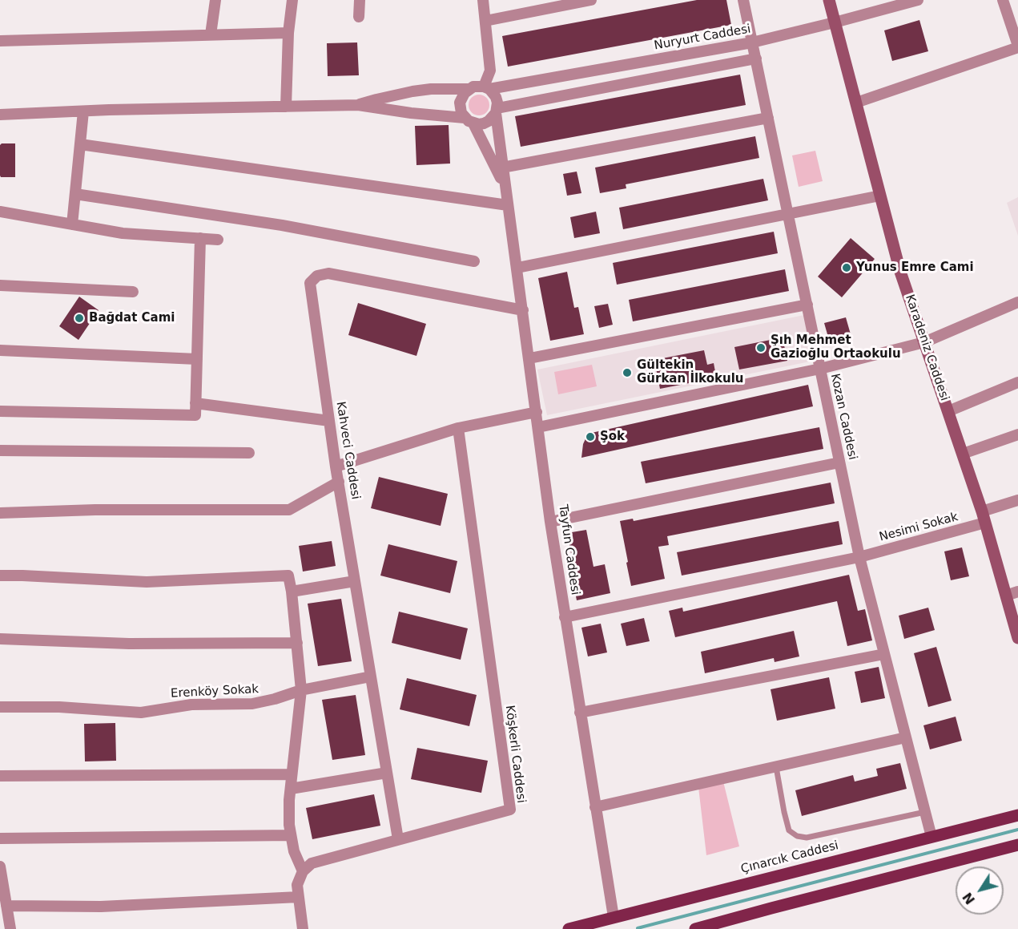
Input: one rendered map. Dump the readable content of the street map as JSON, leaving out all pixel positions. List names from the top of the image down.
{
  "streets": {
    "main road": ["Çınarcık Caddesi"],
    "street": [
      "Nuryurt Caddesi",
      "Karadeniz Caddesi",
      "Kozan Caddesi",
      "Kahveci Caddesi",
      "Nesimi Sokak",
      "Tayfun Caddesi",
      "Erenköy Sokak",
      "Köşkerli Caddesi"
    ]
  },
  "crossings": [
    ["Nuryurt Caddesi", "Karadeniz Caddesi"],
    ["Nuryurt Caddesi", "Kozan Caddesi"],
    ["Nuryurt Caddesi", "Tayfun Caddesi"],
    ["Karadeniz Caddesi", "Nesimi Sokak"],
    ["Kozan Caddesi", "Nesimi Sokak"],
    ["Kozan Caddesi", "Çınarcık Caddesi"],
    ["Kahveci Caddesi", "Tayfun Caddesi"],
    ["Kahveci Caddesi", "Erenköy Sokak"],
    ["Kahveci Caddesi", "Köşkerli Caddesi"],
    ["Nesimi Sokak", "Tayfun Caddesi"],
    ["Tayfun Caddesi", "Çınarcık Caddesi"]
  ],
  "places": [
    "Yunus Emre Cami",
    "Bağdat Cami",
    "Şıh Mehmet Gazioğlu Ortaokulu",
    "Gültekin Gürkan İlkokulu",
    "Şok"
  ],
  "north": "bottom left"
}
